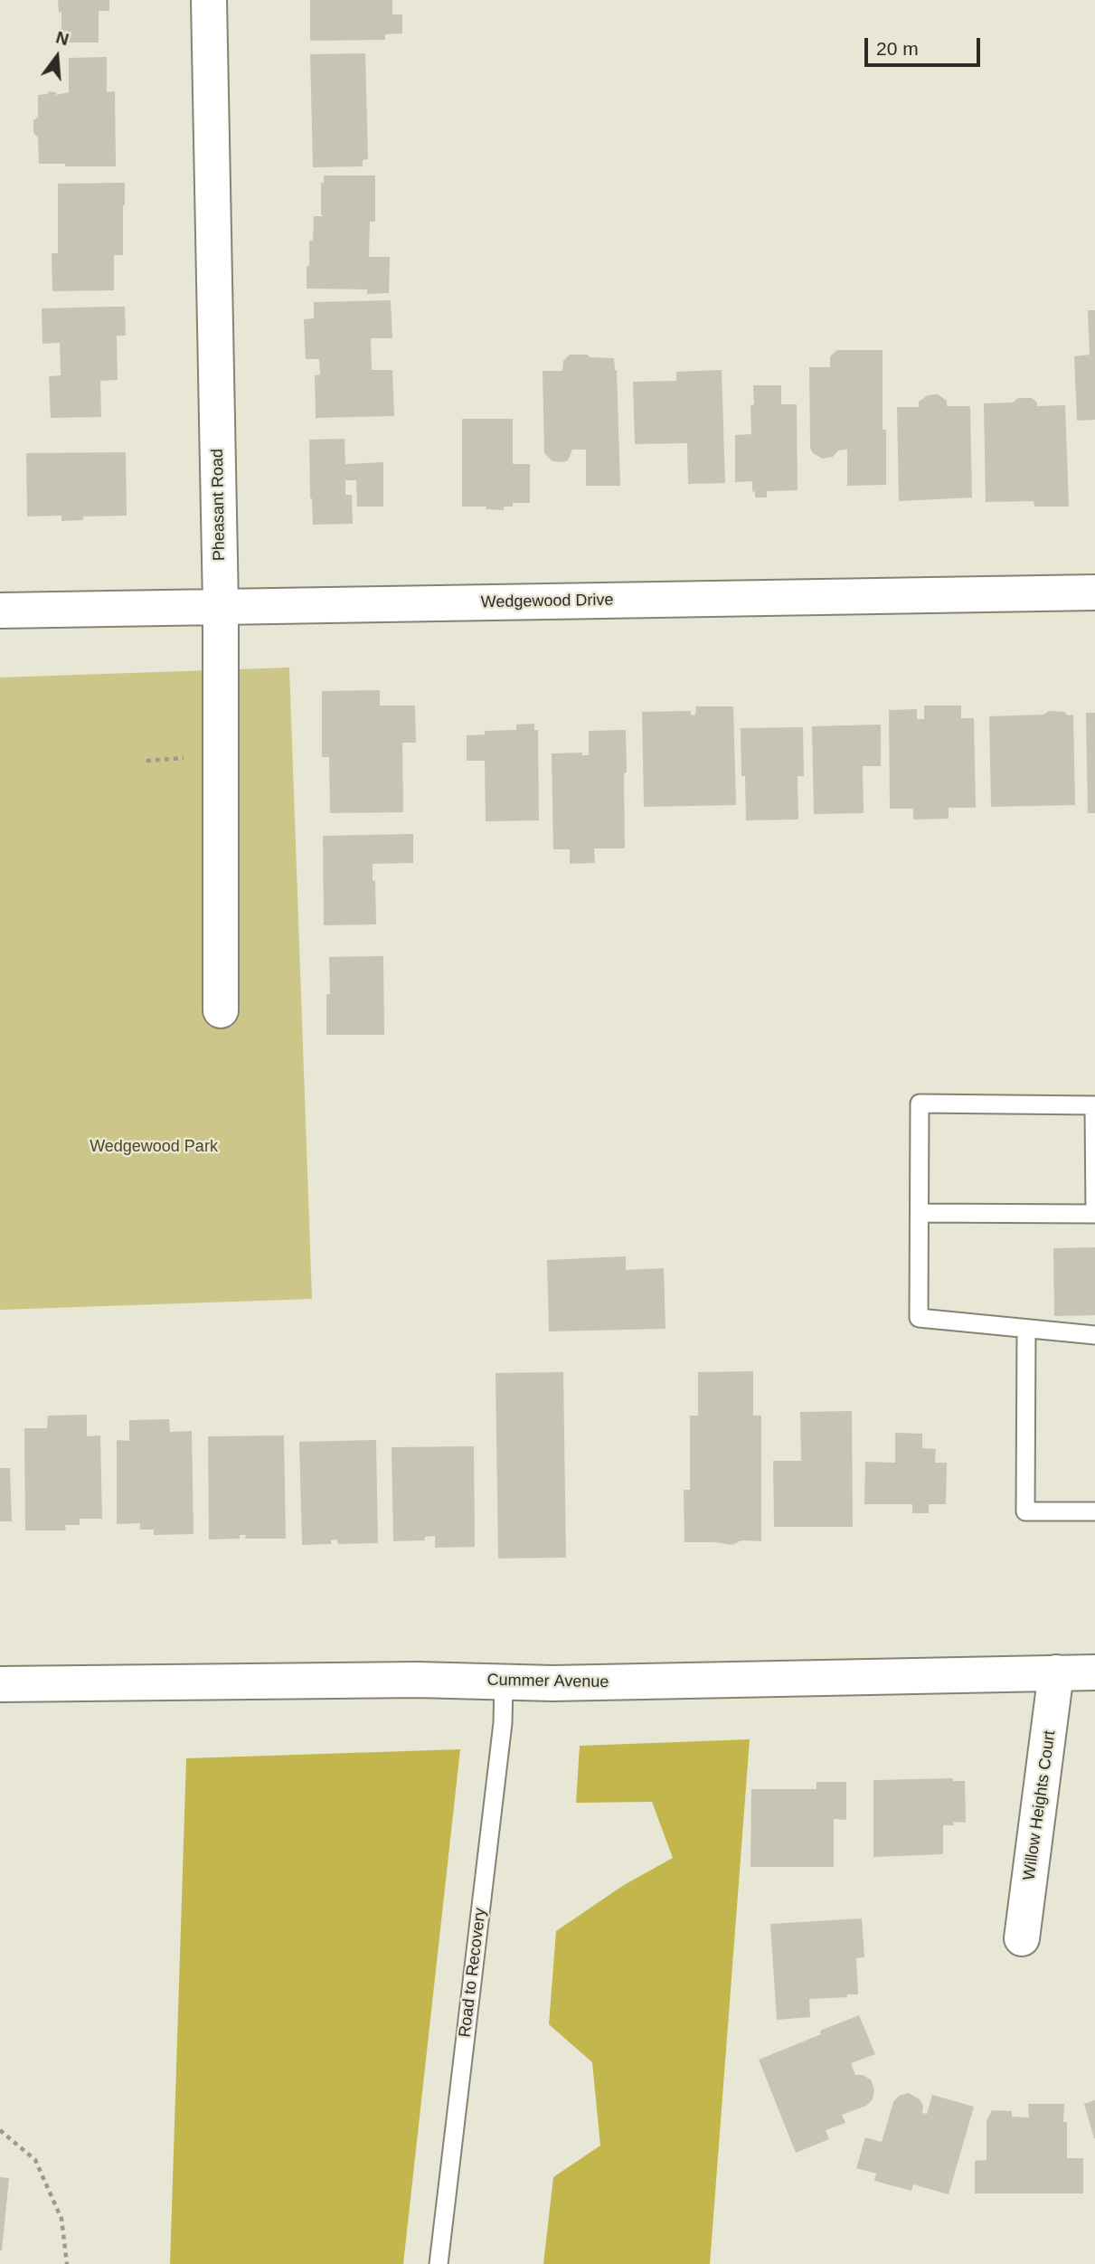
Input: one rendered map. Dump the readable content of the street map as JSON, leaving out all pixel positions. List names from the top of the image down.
{
  "streets": {
    "street": [
      "Pheasant Road",
      "Wedgewood Drive",
      "Cummer Avenue",
      "Willow Heights Court"
    ],
    "lane": ["Road to Recovery"]
  },
  "crossings": [
    ["Pheasant Road", "Wedgewood Drive"],
    ["Cummer Avenue", "Willow Heights Court"],
    ["Cummer Avenue", "Road to Recovery"]
  ],
  "parks": ["Wedgewood Park"],
  "scale_bar": "20 m",
  "north": "top"
}
